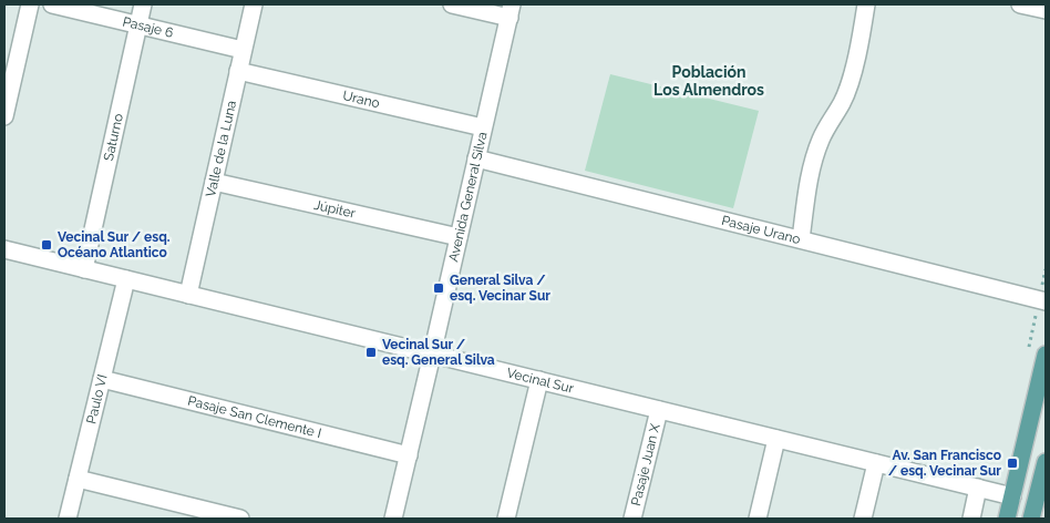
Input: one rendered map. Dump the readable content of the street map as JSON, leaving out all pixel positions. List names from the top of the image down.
{
  "streets": {
    "street": [
      "Pasaje 6",
      "Urano",
      "Saturno",
      "Valle de la Luna",
      "Avenida General Silva",
      "Júpiter",
      "Pasaje Urano",
      "Vecinal Sur",
      "Paulo VI",
      "Pasaje San Clemente I",
      "Pasaje Juan X"
    ]
  },
  "crossings": [
    ["Pasaje 6", "Saturno"],
    ["Pasaje 6", "Valle de la Luna"],
    ["Urano", "Valle de la Luna"],
    ["Urano", "Avenida General Silva"],
    ["Saturno", "Vecinal Sur"],
    ["Valle de la Luna", "Júpiter"],
    ["Valle de la Luna", "Vecinal Sur"],
    ["Avenida General Silva", "Júpiter"],
    ["Avenida General Silva", "Pasaje Urano"],
    ["Avenida General Silva", "Vecinal Sur"],
    ["Avenida General Silva", "Pasaje San Clemente I"],
    ["Vecinal Sur", "Paulo VI"],
    ["Vecinal Sur", "Pasaje Juan X"],
    ["Paulo VI", "Pasaje San Clemente I"]
  ],
  "districts": ["Población Los Almendros"],
  "places": {
    "transit": [
      "Vecinal Sur / esq. Océano Atlantico",
      "General Silva / esq. Vecinar Sur",
      "Vecinal Sur / esq. General Silva",
      "Av. San Francisco / esq. Vecinar Sur"
    ]
  }
}
